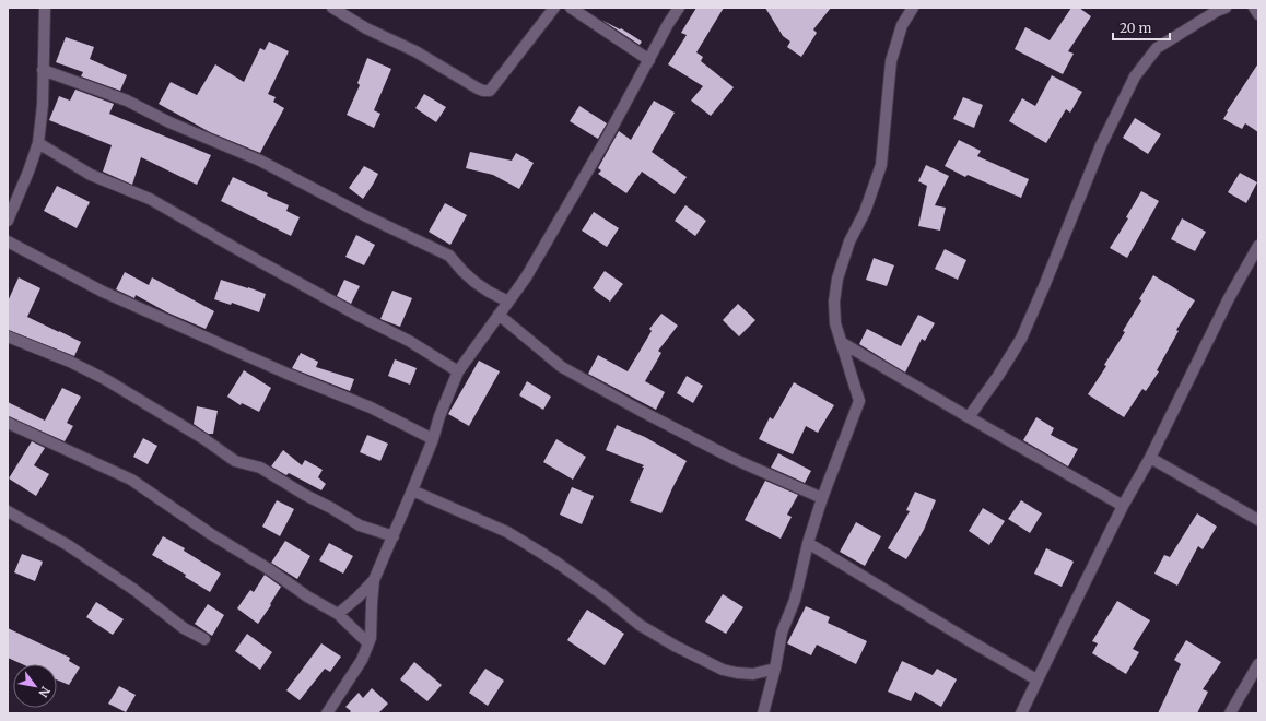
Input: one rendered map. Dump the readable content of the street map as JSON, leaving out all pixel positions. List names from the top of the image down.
{
  "scale_bar": "20 m",
  "north": "bottom right"
}
